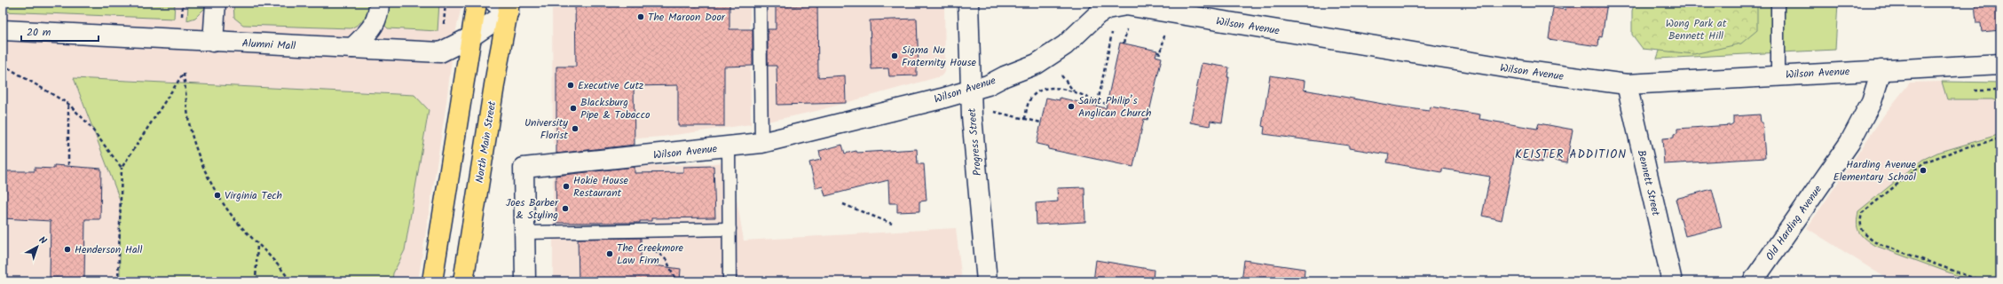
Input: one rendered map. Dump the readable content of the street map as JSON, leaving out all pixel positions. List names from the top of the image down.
{
  "streets": {
    "main road": ["North Main Street"],
    "street": [
      "Wilson Avenue",
      "Alumni Mall",
      "Progress Street",
      "Bennett Street",
      "Old Harding Avenue"
    ]
  },
  "crossings": [
    ["Wilson Avenue", "Progress Street"],
    ["Wilson Avenue", "Bennett Street"],
    ["Wilson Avenue", "Old Harding Avenue"],
    ["Alumni Mall", "North Main Street"]
  ],
  "districts": ["KEISTER ADDITION"],
  "parks": ["Wong Park at Bennett Hill"],
  "places": [
    "The Maroon Door",
    "Sigma Nu Fraternity House",
    "Executive Cutz",
    "Saint Philip’s Anglican Church",
    "Blacksburg Pipe & Tobacco",
    "University Florist",
    "Harding Avenue Elementary School",
    "Hokie House Restaurant",
    "Virginia Tech",
    "Joes Barber & Styling",
    "Henderson Hall",
    "The Creekmore Law Firm"
  ],
  "scale_bar": "20 m",
  "north": "top right"
}
